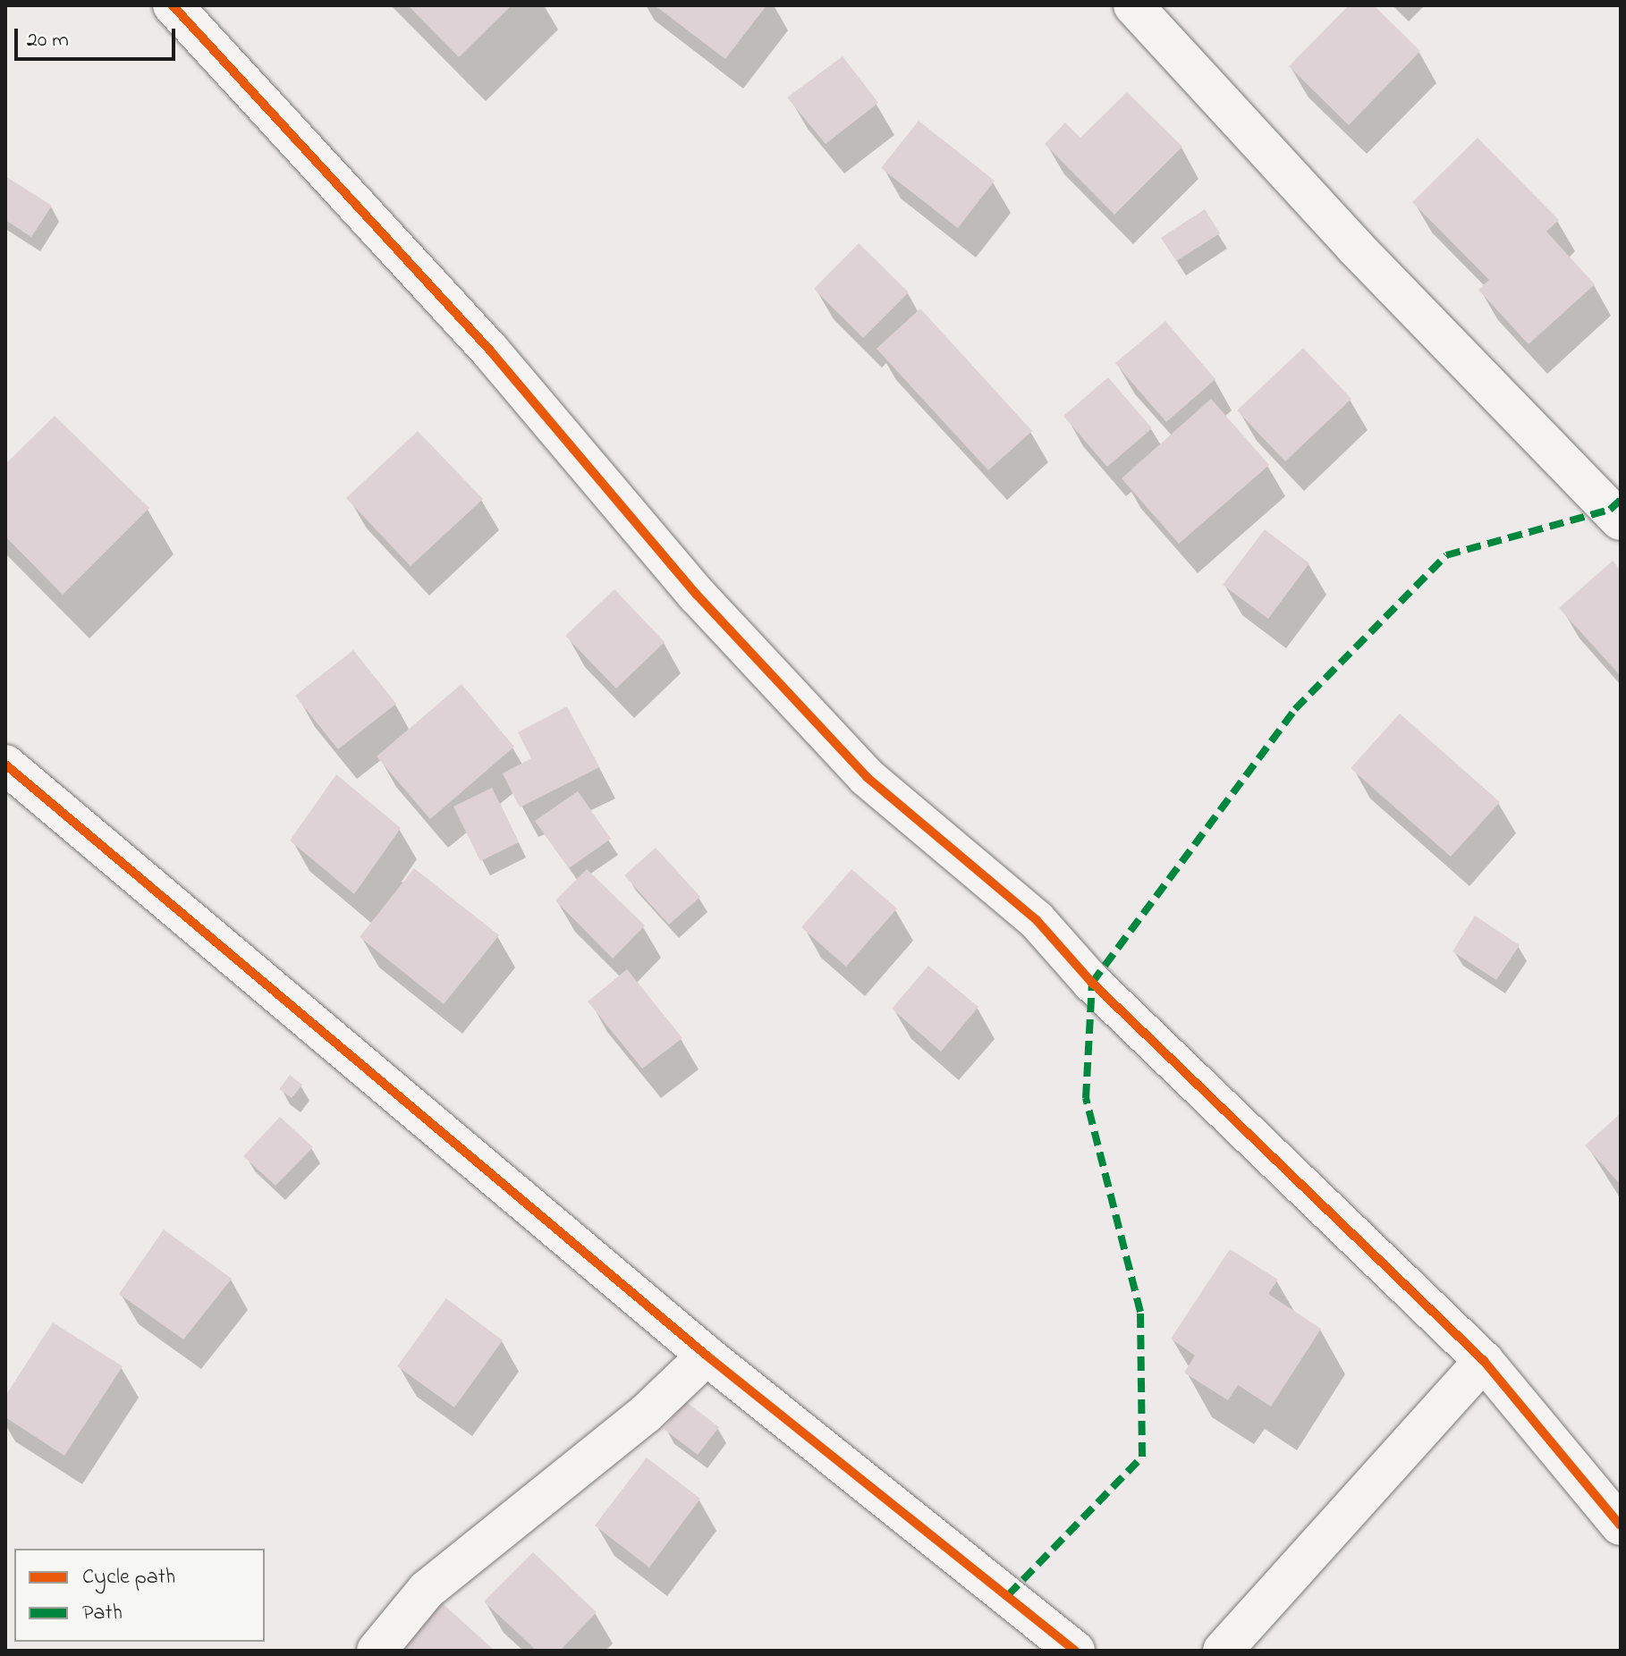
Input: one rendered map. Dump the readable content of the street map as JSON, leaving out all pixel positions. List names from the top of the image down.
{
  "legend": ["Cycle path", "Path"],
  "scale_bar": "20 m"
}
